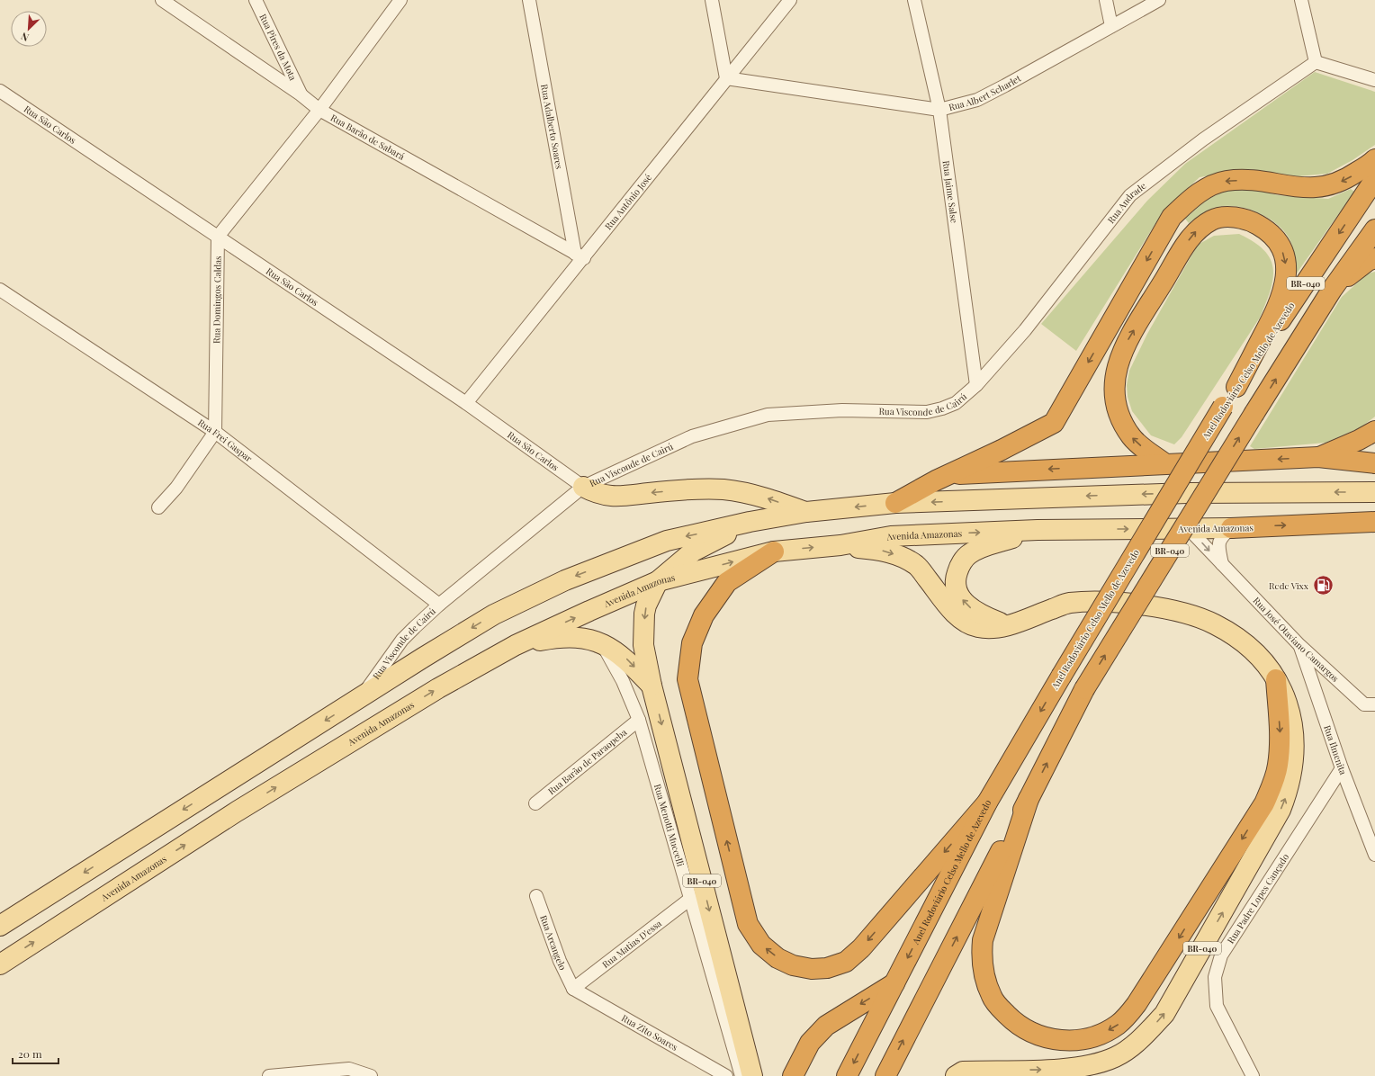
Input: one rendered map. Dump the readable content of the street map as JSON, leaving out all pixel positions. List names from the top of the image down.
{
  "streets": {
    "highway": ["BR-040", "Anel Rodoviário Celso Mello de Azevedo", "Avenida Amazonas"],
    "street": [
      "Rua Pires da Mota",
      "Rua Albert Scharlet",
      "Rua São Carlos",
      "Rua Adalberto Soares",
      "Rua Barão de Sabará",
      "Rua Jaime Salse",
      "Rua Antônio José",
      "Rua Andrade",
      "Rua Domingos Caldas",
      "Rua Visconde de Cairú",
      "Rua Frei Gaspar",
      "Rua José Otaviano Camargos",
      "Rua Ilmenita",
      "Rua Barão de Paraopeba",
      "Rua Menotti Muccelli",
      "Rua Padre Lopes Cançado",
      "Rua Arcangelo",
      "Rua Matias D'essa",
      "Rua Zito Soares"
    ]
  },
  "crossings": [
    ["Rua Pires da Mota", "Rua Barão de Sabará"],
    ["Rua Albert Scharlet", "Rua Jaime Salse"],
    ["Rua Albert Scharlet", "Rua Antônio José"],
    ["Rua São Carlos", "Rua Antônio José"],
    ["Rua São Carlos", "Rua Domingos Caldas"],
    ["Rua São Carlos", "Rua Visconde de Cairú"],
    ["Rua Adalberto Soares", "Rua Barão de Sabará"],
    ["Rua Adalberto Soares", "Rua Antônio José"],
    ["Rua Barão de Sabará", "Rua Antônio José"],
    ["Rua Jaime Salse", "Rua Andrade"],
    ["Rua Jaime Salse", "Rua Visconde de Cairú"],
    ["Rua Andrade", "Rua Visconde de Cairú"],
    ["BR-040", "Avenida Amazonas"],
    ["Rua Domingos Caldas", "Rua Frei Gaspar"],
    ["Rua Visconde de Cairú", "Rua Frei Gaspar"],
    ["Avenida Amazonas", "Rua José Otaviano Camargos"],
    ["Rua José Otaviano Camargos", "Rua Ilmenita"],
    ["Rua Ilmenita", "Rua Padre Lopes Cançado"],
    ["Rua Barão de Paraopeba", "Rua Menotti Muccelli"],
    ["Rua Menotti Muccelli", "Rua Matias D'essa"],
    ["Rua Arcangelo", "Rua Matias D'essa"],
    ["Rua Arcangelo", "Rua Zito Soares"],
    ["Rua Matias D'essa", "Rua Zito Soares"]
  ],
  "places": {
    "fuel station": ["Rede Vixx"]
  },
  "scale_bar": "20 m",
  "north": "bottom left"
}
